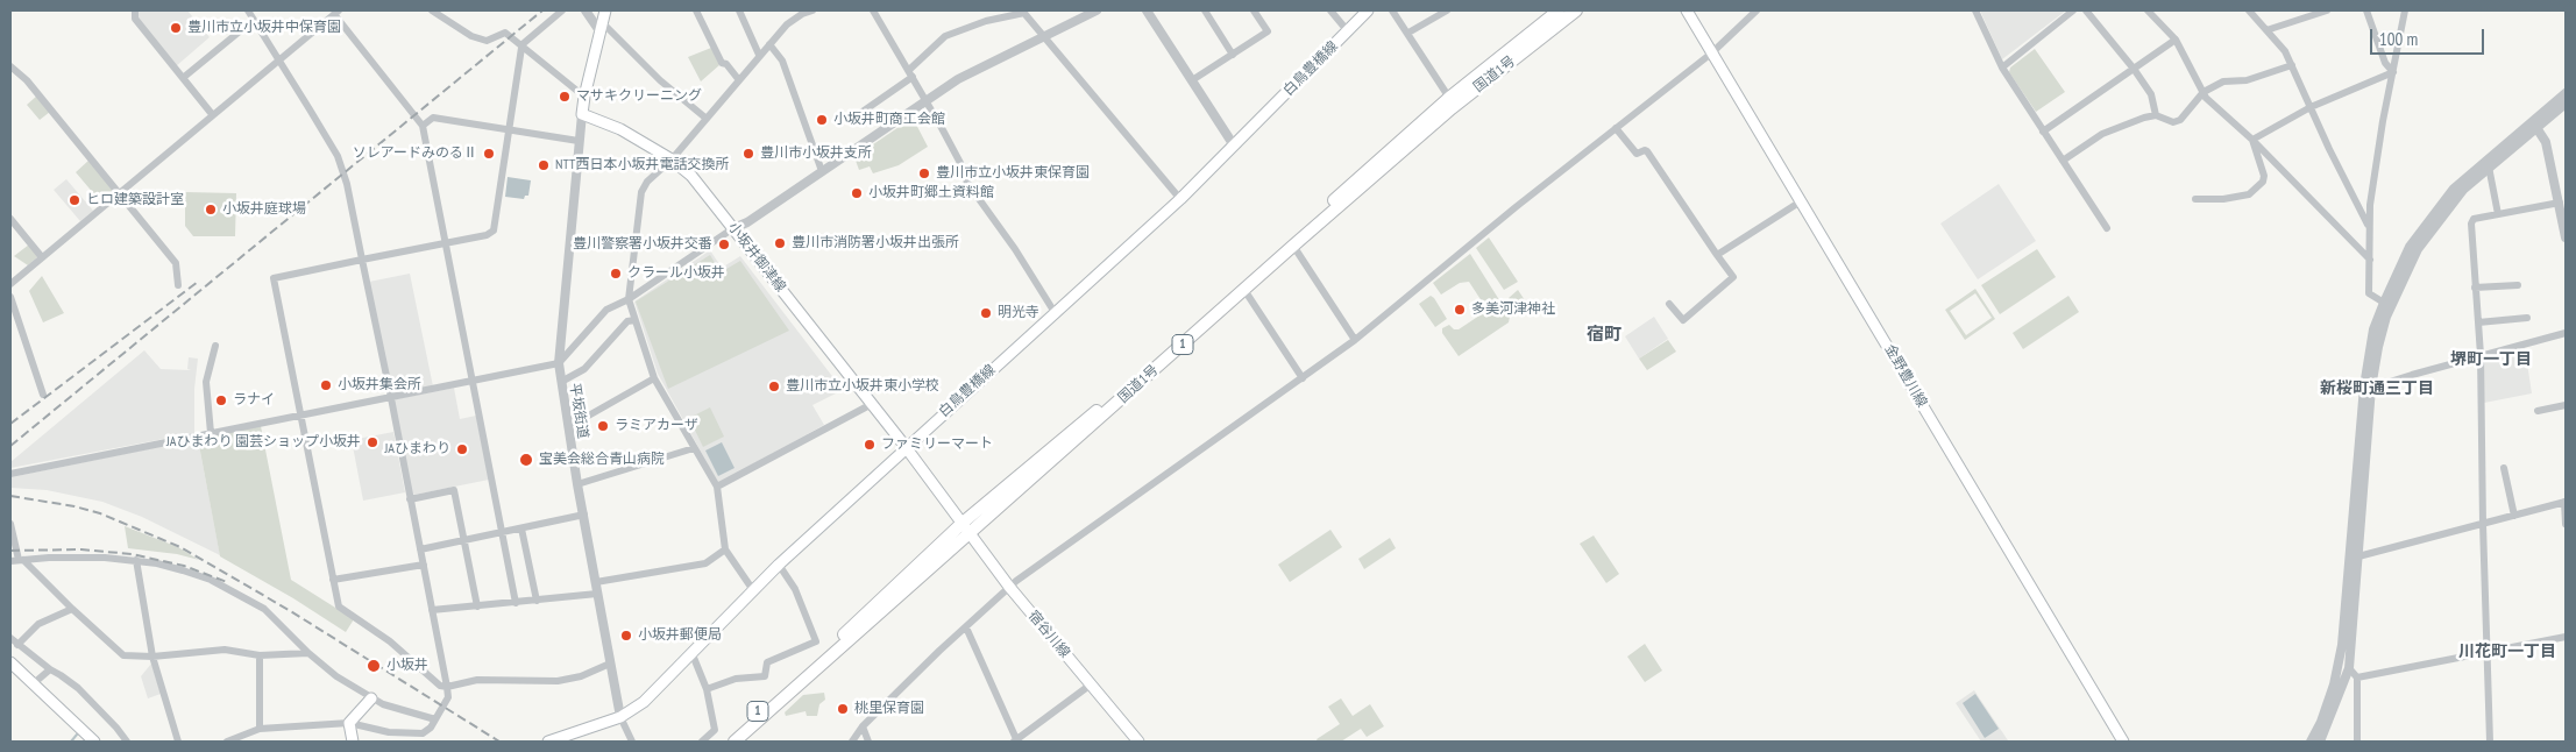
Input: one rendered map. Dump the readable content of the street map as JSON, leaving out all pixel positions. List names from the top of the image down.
{
  "streets": {
    "highway": ["国道1号", "1"],
    "main road": [
      "白鳥豊橋線",
      "小坂井御津線",
      "金野豊川線",
      "宿谷川線"
    ],
    "street": ["平坂街道"]
  },
  "crossings": [
    ["白鳥豊橋線", "小坂井御津線"],
    ["白鳥豊橋線", "平坂街道"],
    ["国道1号", "小坂井御津線"],
    ["国道1号", "宿谷川線"],
    ["小坂井御津線", "平坂街道"],
    ["小坂井御津線", "宿谷川線"]
  ],
  "districts": [
    "宿町",
    "堺町一丁目",
    "新桜町通三丁目",
    "川花町一丁目"
  ],
  "places": [
    "豊川市立小坂井中保育園",
    "マサキクリーニング",
    "小坂井町商工会館",
    "ソレアードみのるⅡ",
    "豊川市小坂井支所",
    "NTT西日本小坂井電話交換所",
    "豊川市立小坂井東保育園",
    "小坂井町郷土資料館",
    "ヒロ建築設計室",
    "小坂井庭球場",
    "豊川市消防署小坂井出張所",
    "豊川警察署小坂井交番",
    "クラール小坂井",
    "多美河津神社",
    "明光寺",
    "小坂井集会所",
    "豊川市立小坂井東小学校",
    "ラナイ",
    "ラミアカーザ",
    "JAひまわり 園芸ショップ小坂井",
    "ファミリーマート",
    "JAひまわり",
    "宝美会総合青山病院",
    "小坂井郵便局",
    "小坂井",
    "桃里保育園"
  ],
  "scale_bar": "100 m"
}
